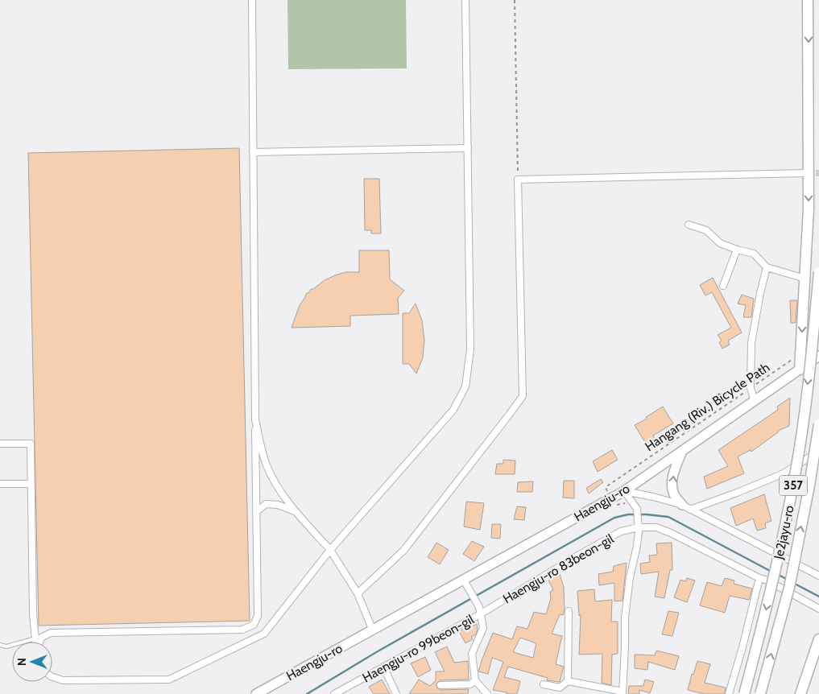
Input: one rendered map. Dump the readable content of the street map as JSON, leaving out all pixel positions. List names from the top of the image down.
{
  "streets": {
    "highway": ["357", "Je2jayu-ro"],
    "main road": ["Haengju-ro"],
    "street": ["Haengju-ro 83beon-gil", "Haengju-ro 99beon-gil"],
    "path": ["Hangang (Riv.) Bicycle Path"]
  },
  "crossings": [
    ["Haengju-ro", "Haengju-ro 99beon-gil"],
    ["Haengju-ro 83beon-gil", "Haengju-ro 99beon-gil"]
  ],
  "north": "left"
}
